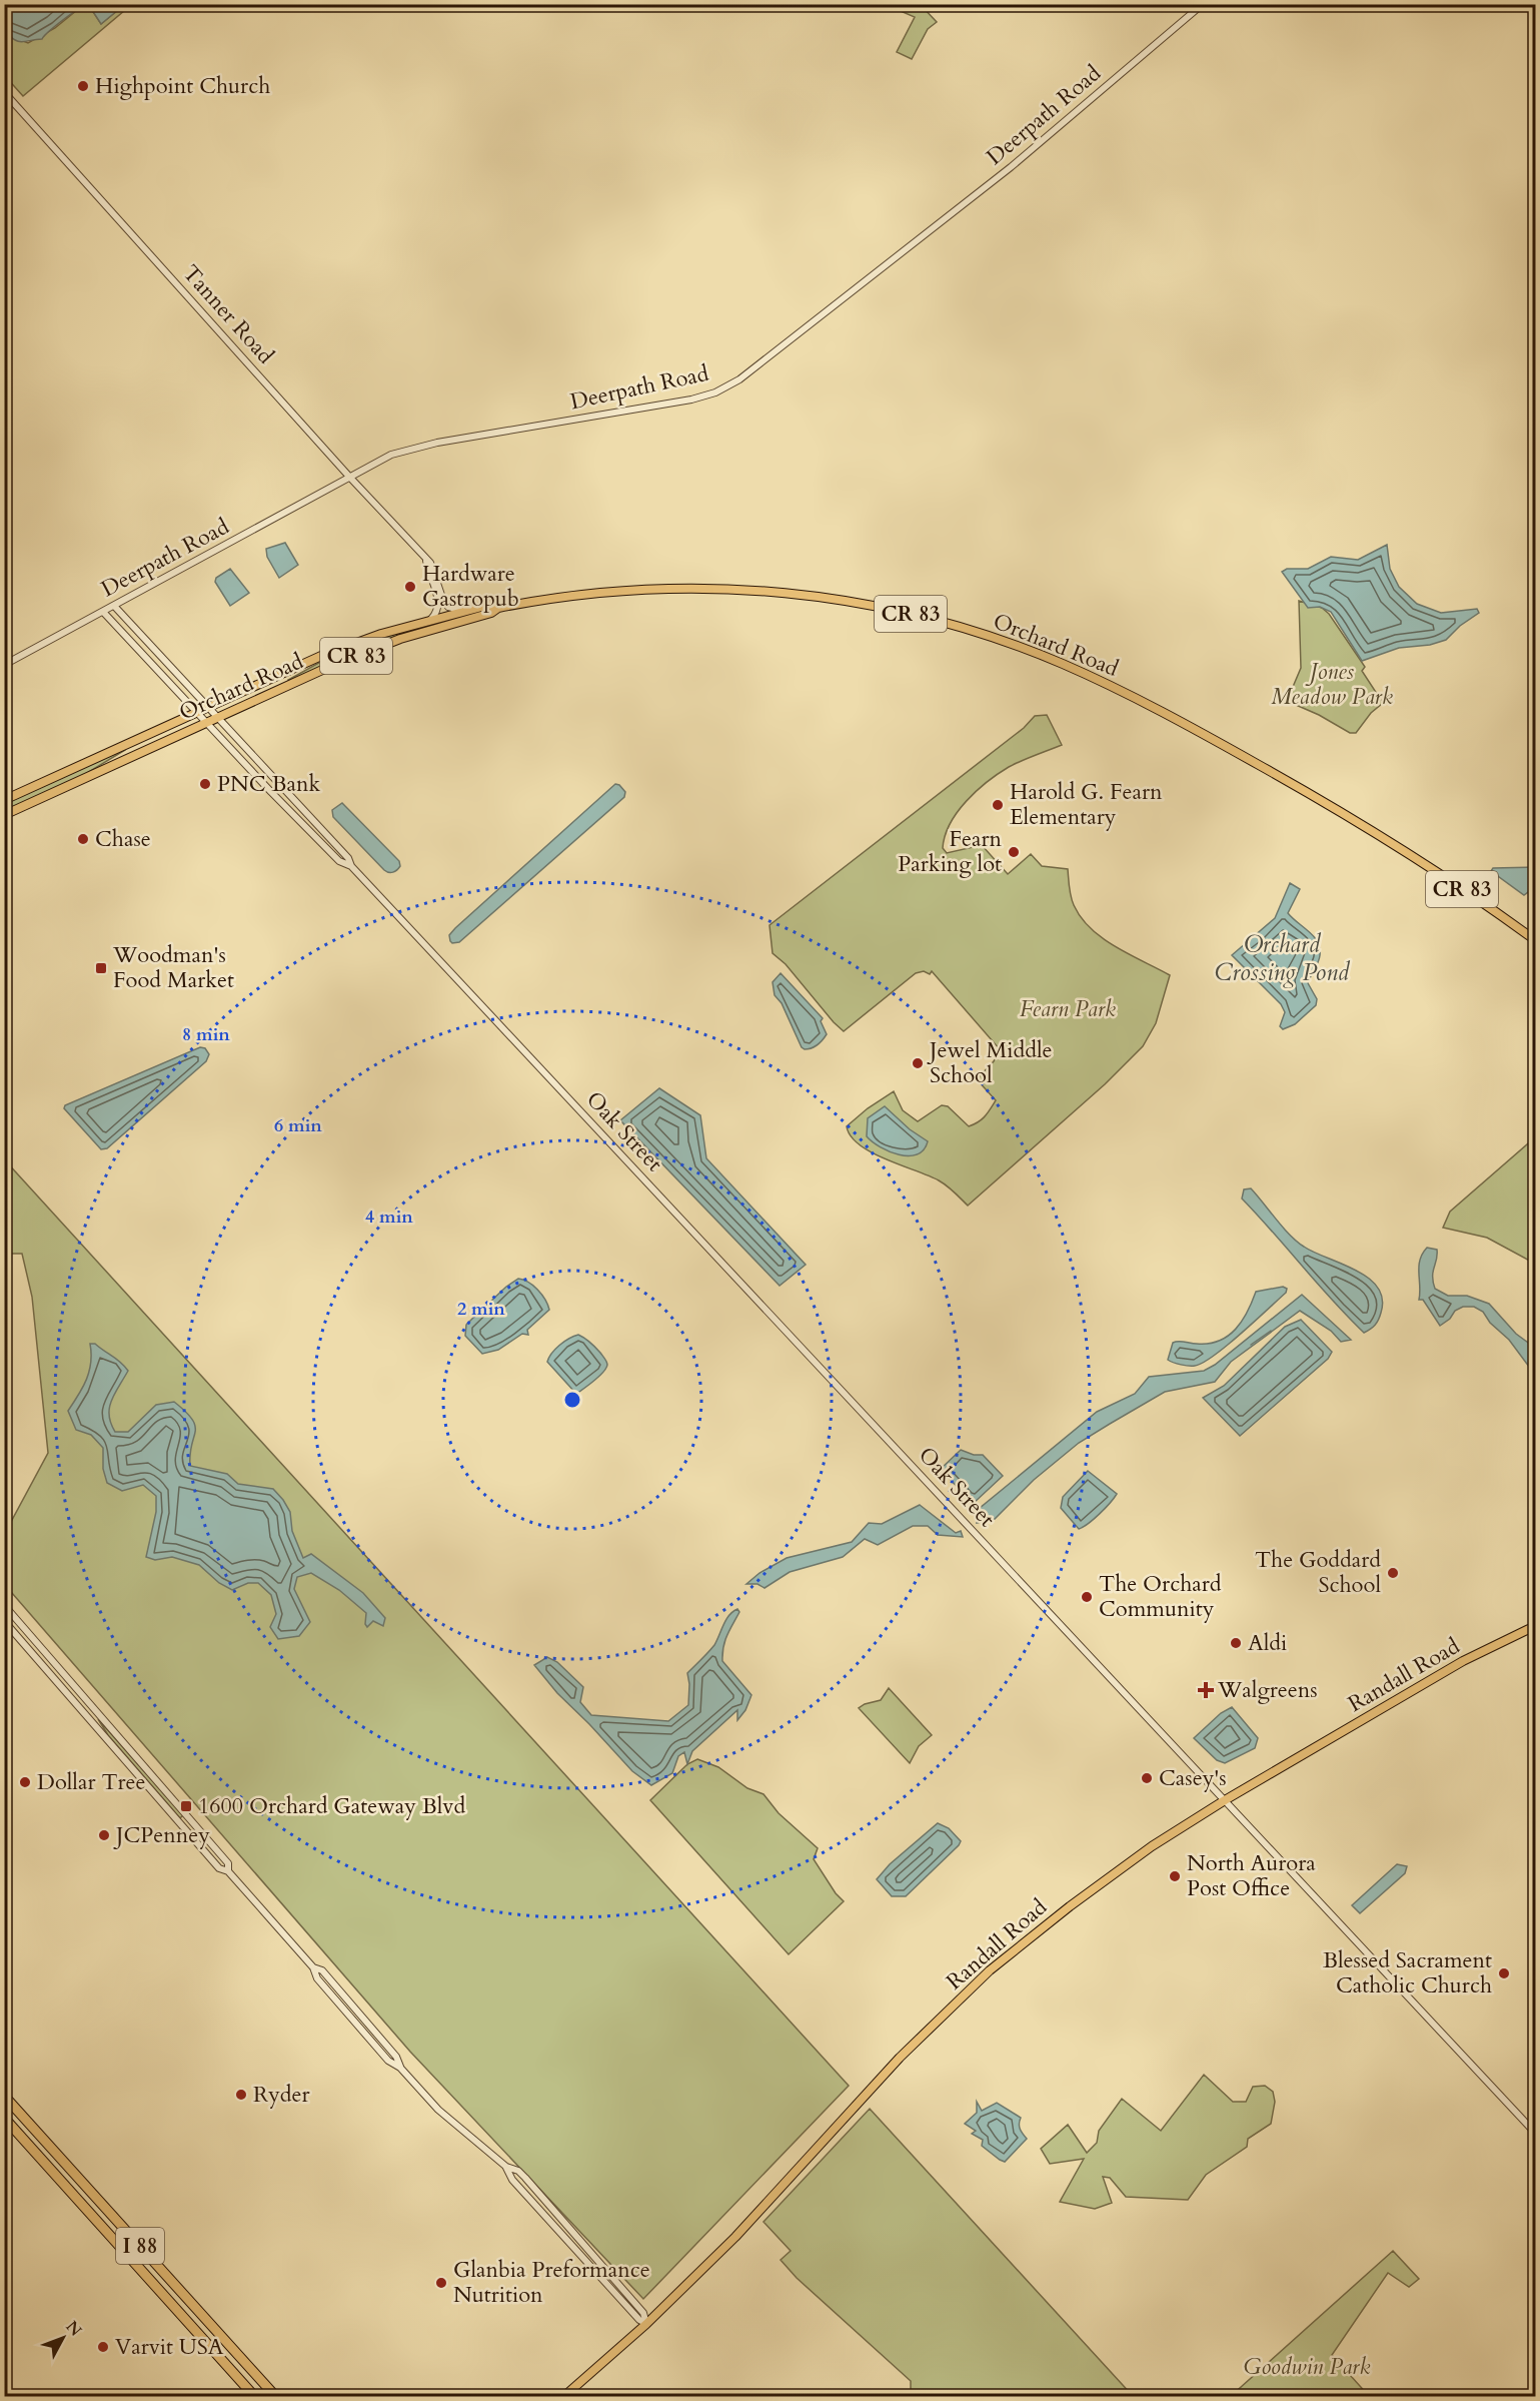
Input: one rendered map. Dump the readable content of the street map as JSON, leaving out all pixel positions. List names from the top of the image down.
{
  "streets": {
    "highway": ["I 88"],
    "main road": ["CR 83", "Orchard Road", "Randall Road"],
    "street": ["Deerpath Road", "Tanner Road", "Oak Street"]
  },
  "crossings": [
    ["Deerpath Road", "Tanner Road"],
    ["Deerpath Road", "Oak Street"],
    ["Tanner Road", "Orchard Road"],
    ["Orchard Road", "Oak Street"],
    ["Oak Street", "Randall Road"]
  ],
  "water": ["Orchard Crossing Pond"],
  "parks": ["Jones Meadow Park", "Fearn Park", "Goodwin Park"],
  "places": {
    "other": [
      "Highpoint Church",
      "Hardware Gastropub",
      "PNC Bank",
      "Harold G. Fearn Elementary",
      "Chase",
      "Fearn Parking lot",
      "Jewel Middle School",
      "The Goddard School",
      "The Orchard Community",
      "Aldi",
      "Casey's",
      "Dollar Tree",
      "JCPenney",
      "North Aurora Post Office",
      "Blessed Sacrament Catholic Church",
      "Ryder",
      "Glanbia Preformance Nutrition",
      "Varvit USA"
    ],
    "transit": ["Woodman's Food Market", "1600 Orchard Gateway Blvd"],
    "health": ["Walgreens"]
  },
  "north": "top right",
  "rings": [
    "8 min",
    "6 min",
    "4 min",
    "2 min"
  ]
}
